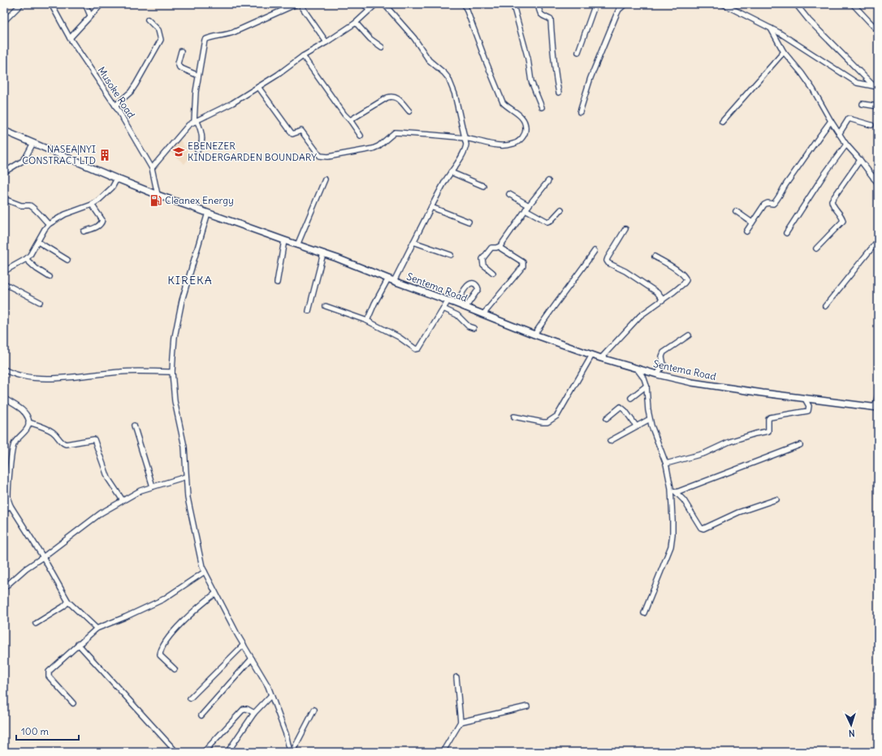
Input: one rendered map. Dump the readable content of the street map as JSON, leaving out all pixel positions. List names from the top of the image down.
{
  "streets": {
    "main road": ["Sentema Road"],
    "street": ["Musoke Road"]
  },
  "crossings": [
    ["Musoke Road", "Sentema Road"]
  ],
  "districts": ["KIREKA"],
  "places": {
    "school or university": ["EBENEZER KINDERGARDEN BOUNDARY"],
    "building": ["NASEA|NYI CONSTRACT LTD"],
    "fuel station": ["Cleanex Energy"]
  },
  "scale_bar": "100 m",
  "north": "bottom"
}
